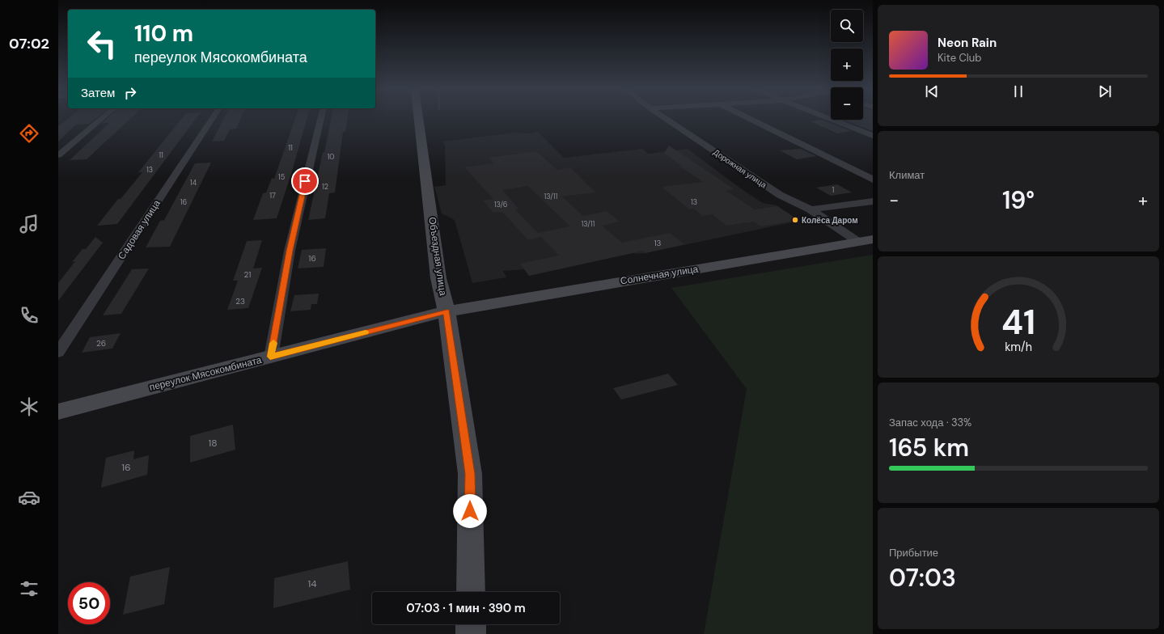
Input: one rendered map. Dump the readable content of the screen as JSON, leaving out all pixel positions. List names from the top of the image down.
{
  "streets": {
    "main road": ["Объездная улица", "Солнечная улица", "переулок Мясокомбината"],
    "street": ["Дорожная улица", "Садовая улица"]
  },
  "crossings": [
    ["Дорожная улица", "Солнечная улица"],
    ["Объездная улица", "Солнечная улица"],
    ["Объездная улица", "переулок Мясокомбината"],
    ["Солнечная улица", "переулок Мясокомбината"]
  ],
  "places": ["Колёса Даром"],
  "house_numbers": [
    "11",
    "11",
    "10",
    "13",
    "15",
    "14",
    "12",
    "1",
    "17",
    "13/11",
    "16",
    "13",
    "13/6",
    "13/11",
    "13",
    "16",
    "21",
    "23",
    "26",
    "18",
    "16",
    "14"
  ],
  "page": {
    "tabs": "07:02",
    "map_buttons": ["+", "−"],
    "turn": ["110 m", "переулок Мясокомбината"],
    "song": ["Neon Rain", "Kite Club"],
    "then": "Затем",
    "tile": [
      "Климат",
      ["Запас хода · 33%", "165 km"],
      ["Прибытие", "07:03"]
    ],
    "heat": ["−", "19°", "+"],
    "limit": "50",
    "trip": "07:03 · 1 мин · 390 m",
    "gauge": ["41", "km/h"]
  }
}
